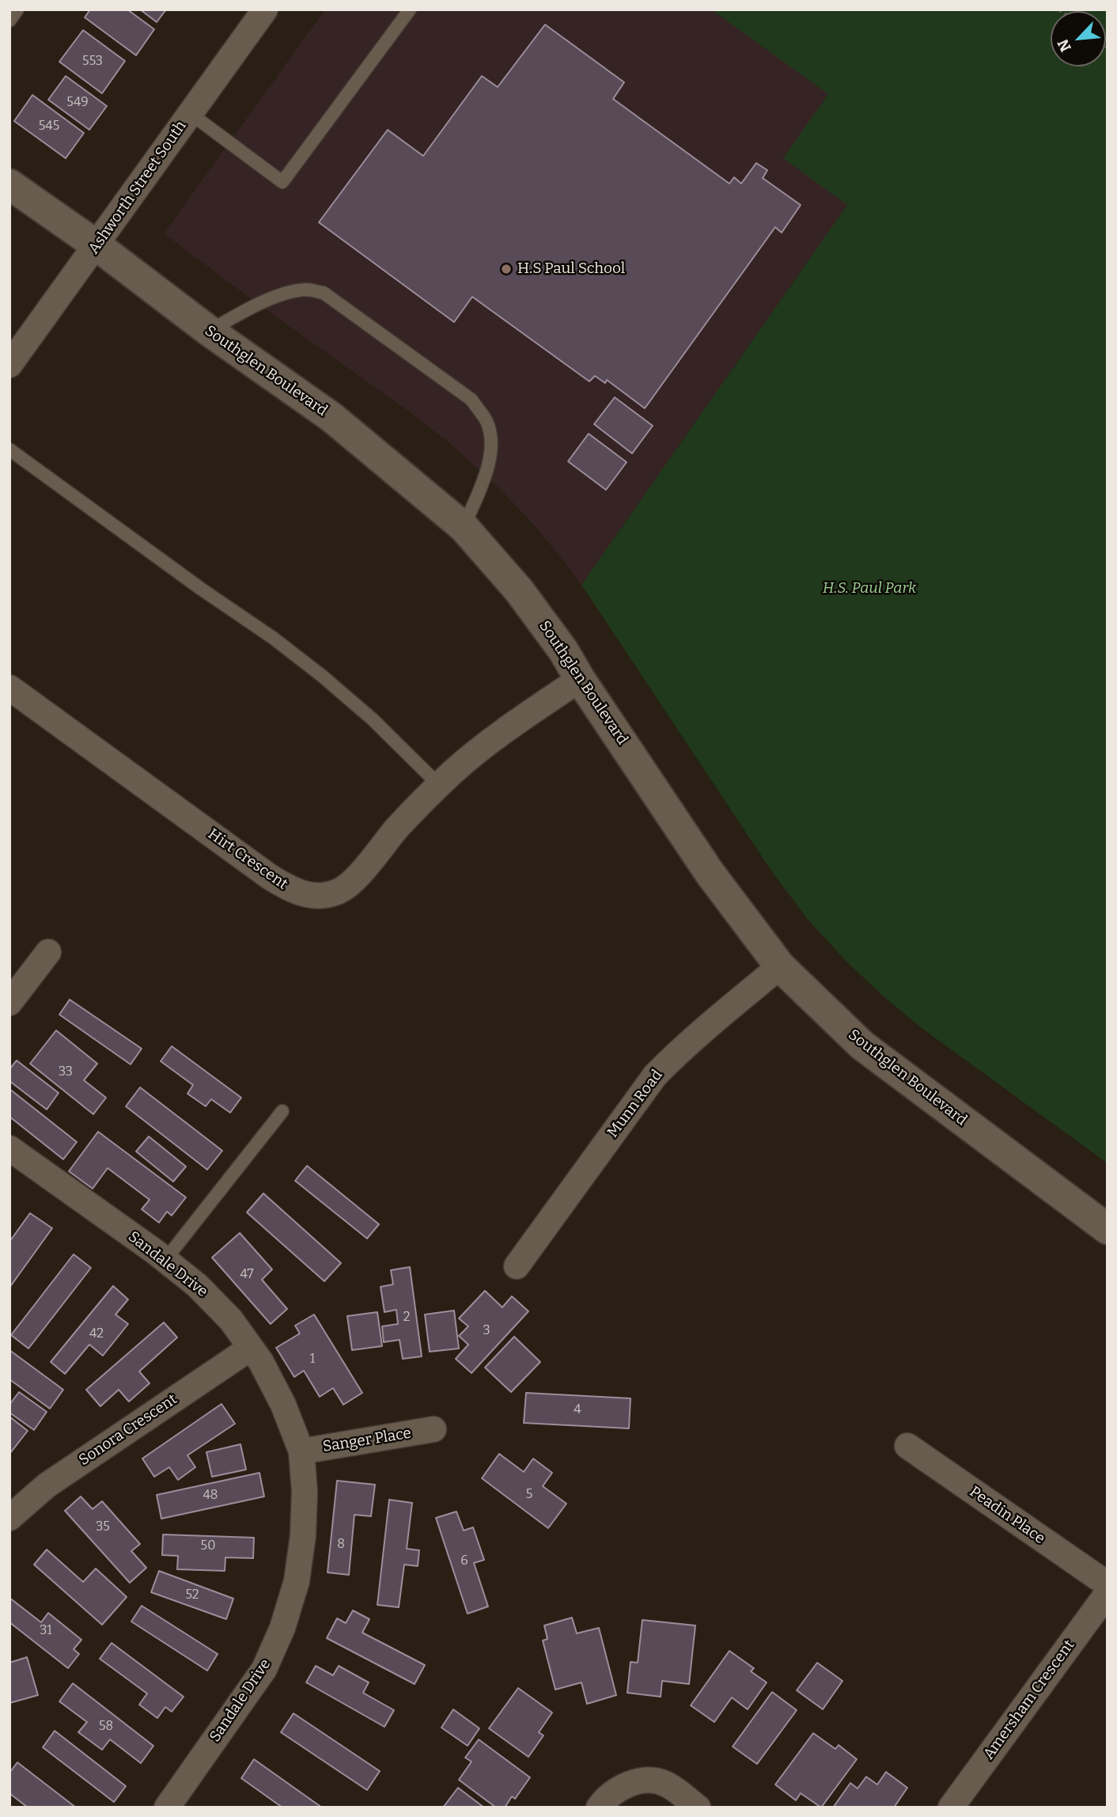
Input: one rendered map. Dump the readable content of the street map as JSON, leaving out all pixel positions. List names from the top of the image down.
{
  "streets": {
    "street": [
      "Ashworth Street South",
      "Southglen Boulevard",
      "Hirt Crescent",
      "Munn Road",
      "Sandale Drive",
      "Sonora Crescent",
      "Sanger Place",
      "Peadin Place",
      "Amersham Crescent"
    ]
  },
  "crossings": [
    ["Ashworth Street South", "Southglen Boulevard"],
    ["Southglen Boulevard", "Hirt Crescent"],
    ["Southglen Boulevard", "Munn Road"],
    ["Sandale Drive", "Sonora Crescent"],
    ["Sandale Drive", "Sanger Place"]
  ],
  "parks": ["H.S. Paul Park"],
  "places": ["H.S Paul School"],
  "house_numbers": [
    "553",
    "549",
    "545",
    "33",
    "47",
    "2",
    "3",
    "42",
    "1",
    "4",
    "5",
    "48",
    "35",
    "8",
    "50",
    "6",
    "52",
    "31",
    "58"
  ],
  "north": "bottom left"
}
